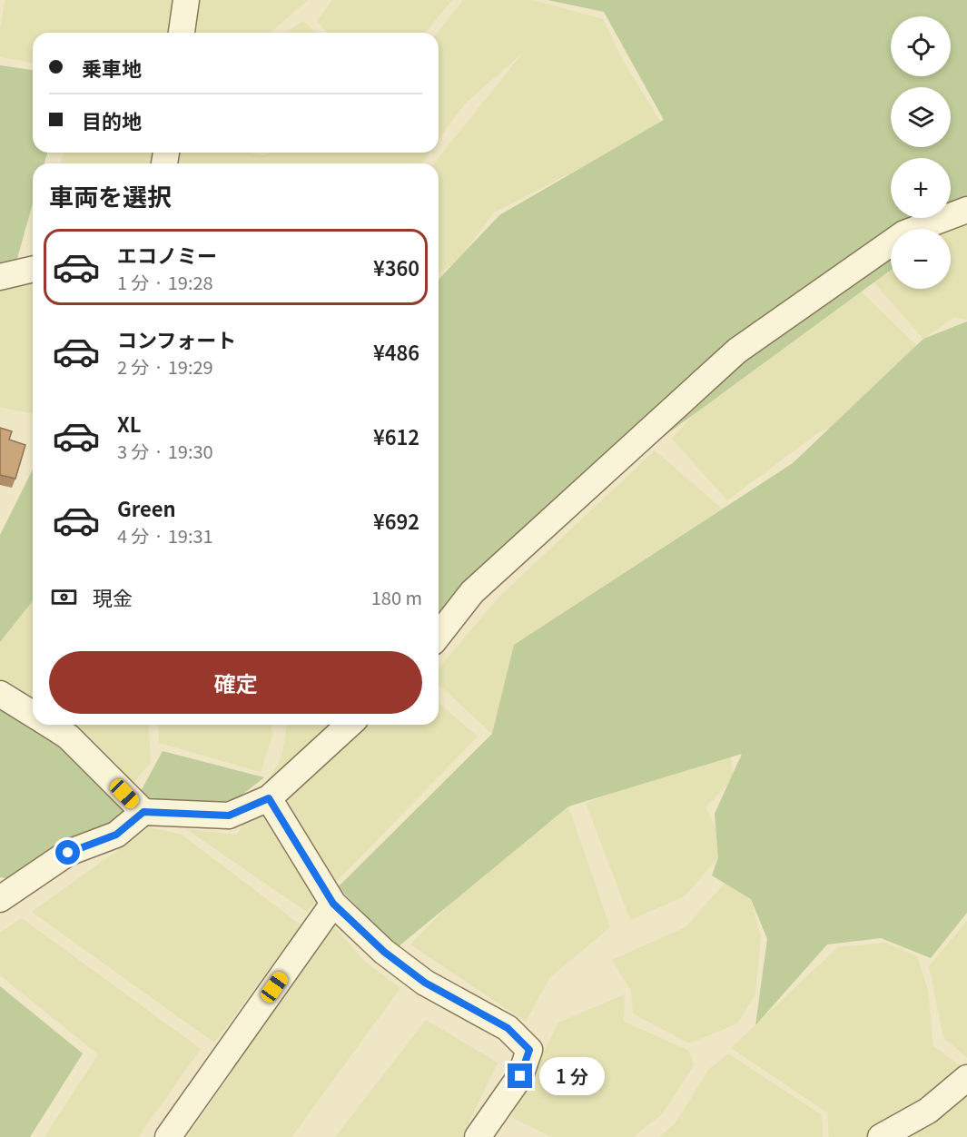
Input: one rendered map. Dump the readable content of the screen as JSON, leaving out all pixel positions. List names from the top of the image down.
{
  "page": {
    "map_buttons": ["+", "−"],
    "banner": ["乗車地", "目的地"],
    "heading": "車両を選択",
    "list": [
      {
        "name": "エコノミー",
        "note": "1 分 · 19:28",
        "value": "¥360"
      },
      {
        "name": "コンフォート",
        "note": "2 分 · 19:29",
        "value": "¥486"
      },
      {
        "name": "XL",
        "note": "3 分 · 19:30",
        "value": "¥612"
      },
      {
        "name": "Green",
        "note": "4 分 · 19:31",
        "value": "¥692"
      }
    ],
    "pay": ["現金", "180 m"],
    "buttons": "確定",
    "bubble": "1 分"
  }
}
